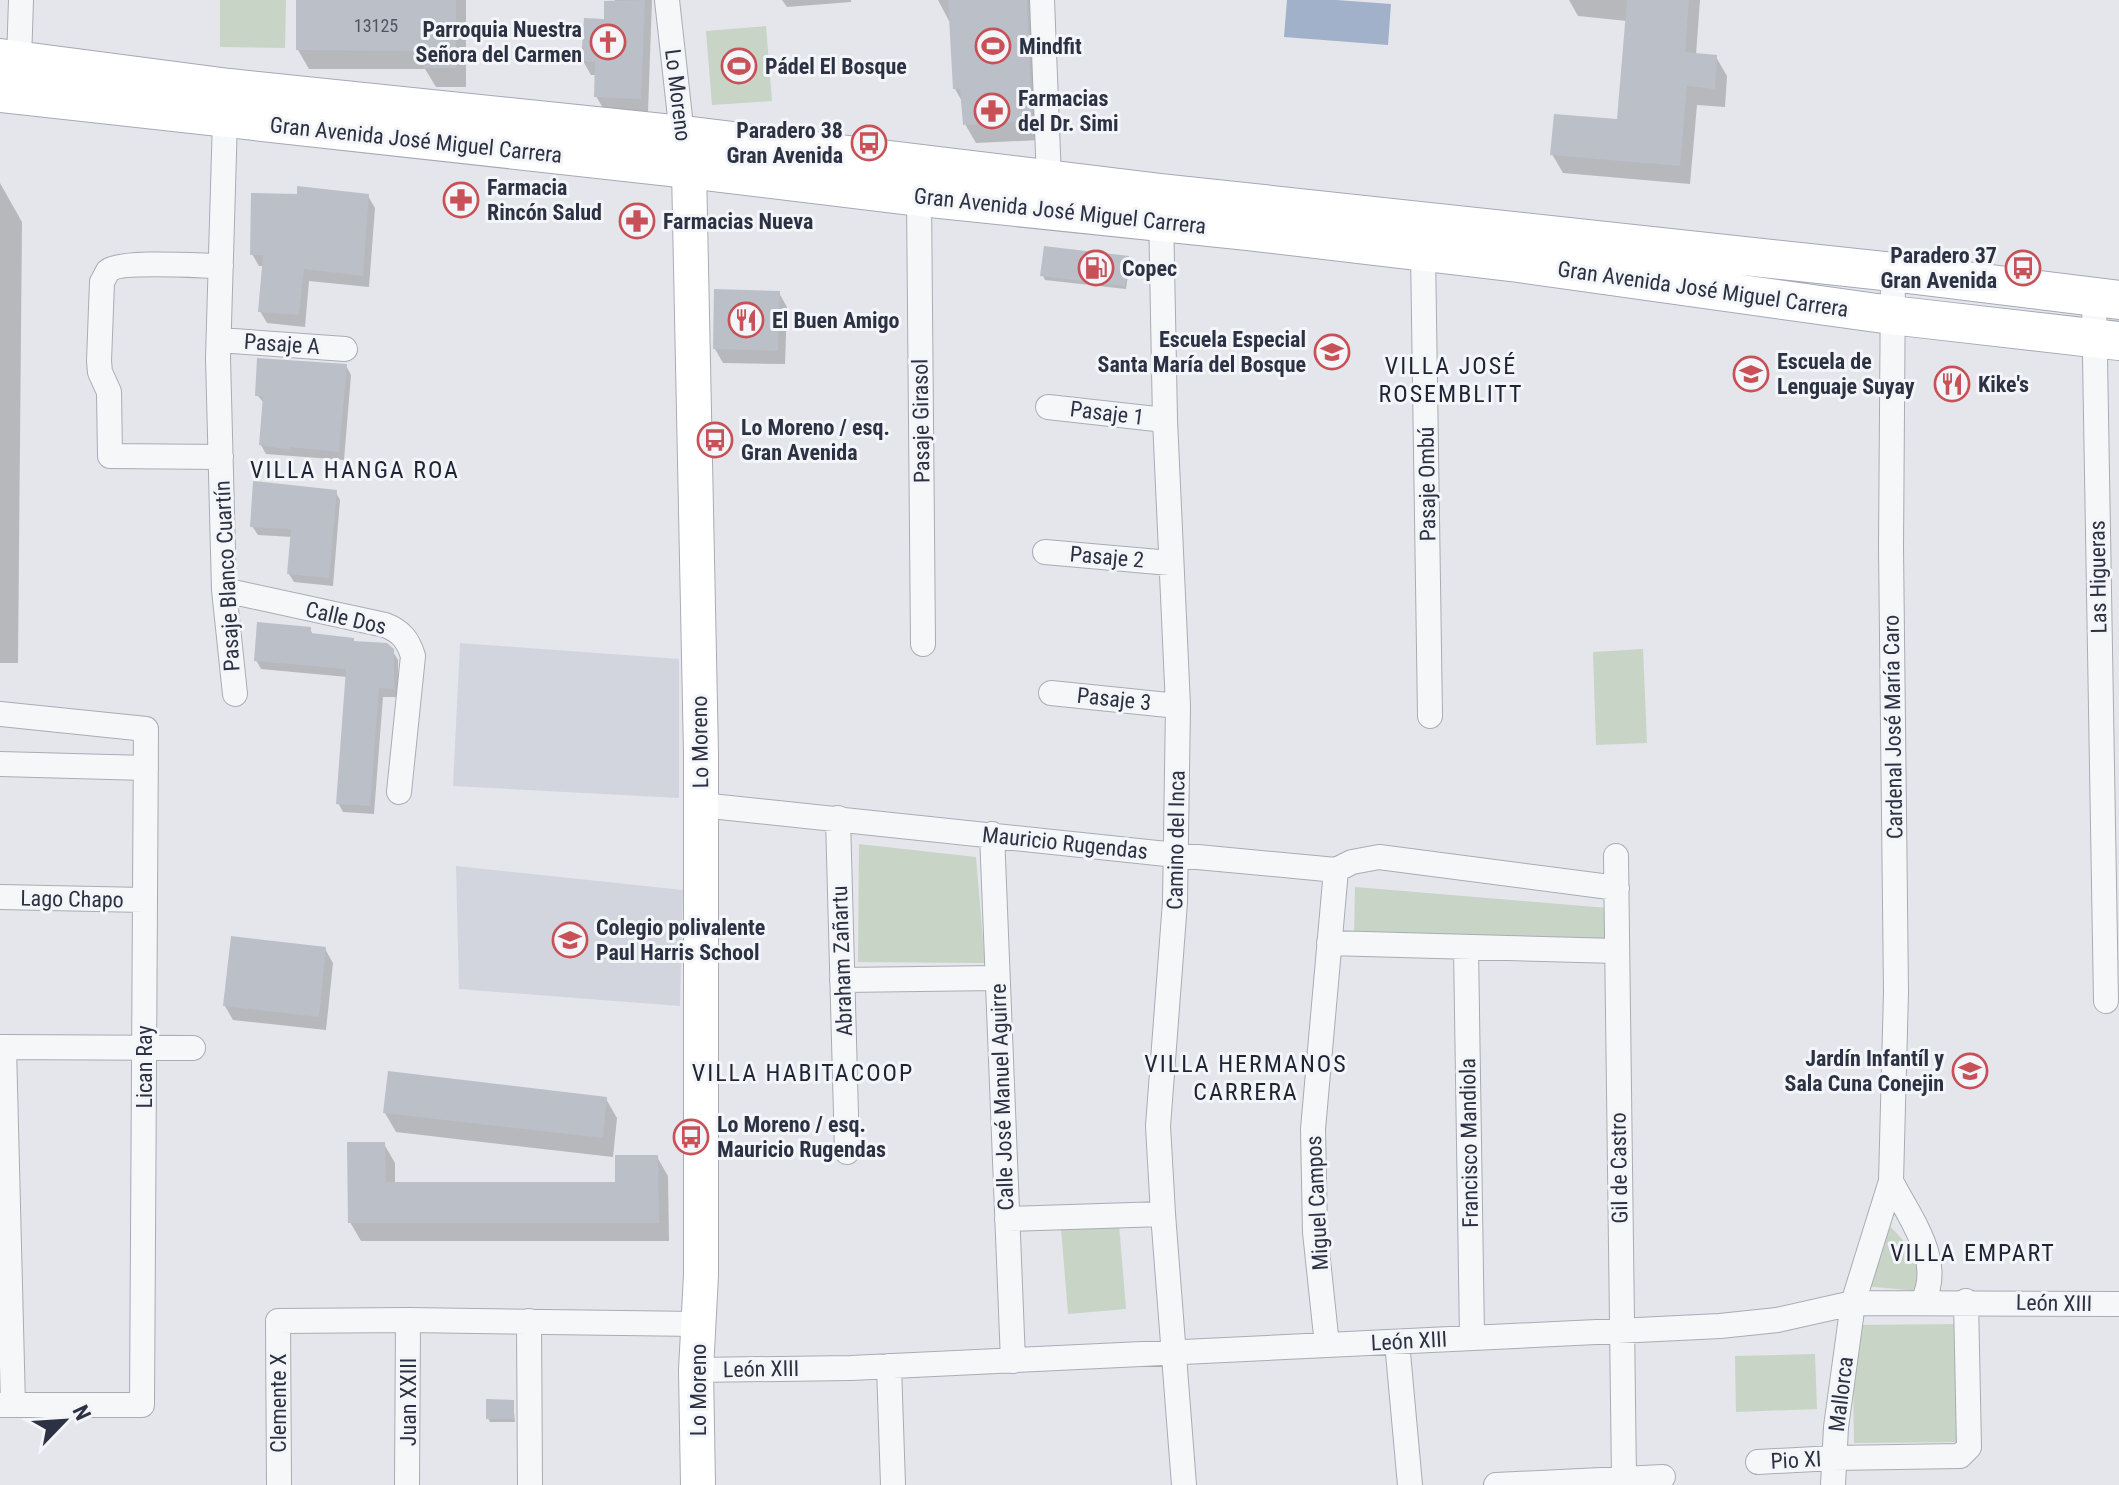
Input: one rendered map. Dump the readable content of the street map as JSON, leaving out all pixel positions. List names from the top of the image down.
{
  "streets": {
    "main road": ["Gran Avenida José Miguel Carrera"],
    "street": [
      "Lo Moreno",
      "Pasaje A",
      "Pasaje 1",
      "Pasaje Girasol",
      "Pasaje Ombú",
      "Pasaje 2",
      "Pasaje Blanco Cuartín",
      "Las Higueras",
      "Calle Dos",
      "Pasaje 3",
      "Cardenal José María Caro",
      "Camino del Inca",
      "Mauricio Rugendas",
      "Lago Chapo",
      "Abraham Zañartu",
      "Lican Ray",
      "Calle José Manuel Aguirre",
      "Francisco Mandiola",
      "Gil de Castro",
      "Miguel Campos",
      "León XIII",
      "Mallorca",
      "Juan XXIII",
      "Clemente X",
      "Pio XI"
    ]
  },
  "crossings": [
    ["Lo Moreno", "Gran Avenida José Miguel Carrera"],
    ["Lo Moreno", "Mauricio Rugendas"],
    ["Lo Moreno", "León XIII"],
    ["Gran Avenida José Miguel Carrera", "Pasaje Girasol"],
    ["Gran Avenida José Miguel Carrera", "Pasaje Ombú"],
    ["Gran Avenida José Miguel Carrera", "Pasaje Blanco Cuartín"],
    ["Gran Avenida José Miguel Carrera", "Las Higueras"],
    ["Gran Avenida José Miguel Carrera", "Cardenal José María Caro"],
    ["Gran Avenida José Miguel Carrera", "Camino del Inca"],
    ["Pasaje A", "Pasaje Blanco Cuartín"],
    ["Pasaje 1", "Camino del Inca"],
    ["Pasaje 2", "Camino del Inca"],
    ["Pasaje Blanco Cuartín", "Calle Dos"],
    ["Pasaje 3", "Camino del Inca"],
    ["Cardenal José María Caro", "León XIII"],
    ["Cardenal José María Caro", "Mallorca"],
    ["Camino del Inca", "Mauricio Rugendas"],
    ["Camino del Inca", "León XIII"],
    ["Mauricio Rugendas", "Abraham Zañartu"],
    ["Mauricio Rugendas", "Calle José Manuel Aguirre"],
    ["Mauricio Rugendas", "Gil de Castro"],
    ["Mauricio Rugendas", "Miguel Campos"],
    ["Lago Chapo", "Lican Ray"],
    ["Calle José Manuel Aguirre", "León XIII"],
    ["Francisco Mandiola", "León XIII"],
    ["Gil de Castro", "León XIII"],
    ["Miguel Campos", "León XIII"],
    ["León XIII", "Mallorca"],
    ["León XIII", "Pio XI"],
    ["Mallorca", "Pio XI"],
    ["Juan XXIII", "Clemente X"]
  ],
  "districts": [
    "VILLA JOSÉ ROSEMBLITT",
    "VILLA HANGA ROA",
    "VILLA HERMANOS CARRERA",
    "VILLA HABITACOOP",
    "VILLA EMPART"
  ],
  "places": {
    "church": ["Parroquia Nuestra Señora del Carmen"],
    "sports": ["Mindfit", "Pádel El Bosque"],
    "pharmacy": ["Farmacias del Dr. Simi", "Farmacia Rincón Salud", "Farmacias Nueva"],
    "bus stop": [
      "Paradero 38 Gran Avenida",
      "Paradero 37 Gran Avenida",
      "Lo Moreno / esq. Gran Avenida",
      "Lo Moreno / esq. Mauricio Rugendas"
    ],
    "fuel station": ["Copec"],
    "restaurant": ["El Buen Amigo", "Kike's"],
    "school or university": [
      "Escuela Especial Santa María del Bosque",
      "Escuela de Lenguaje Suyay",
      "Colegio polivalente Paul Harris School",
      "Jardín Infantíl y Sala Cuna Conejin"
    ]
  },
  "house_numbers": ["13125"],
  "north": "top right"
}
